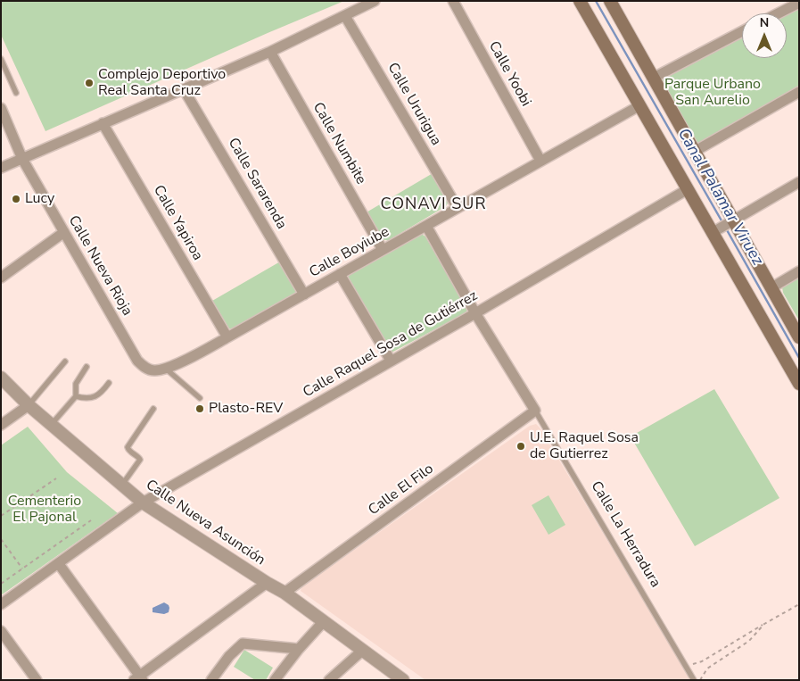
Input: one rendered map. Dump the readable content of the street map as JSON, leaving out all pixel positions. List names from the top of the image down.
{
  "streets": {
    "street": [
      "Calle Yoobi",
      "Calle Ururigua",
      "Calle Numbite",
      "Calle Sararenda",
      "Calle Yapiroa",
      "Calle Boyiube",
      "Calle Nueva Rioja",
      "Calle Raquel Sosa de Gutiérrez",
      "Calle El Filo",
      "Calle Nueva Asunción",
      "Calle La Herradura"
    ]
  },
  "crossings": [
    ["Calle Yoobi", "Calle Boyiube"],
    ["Calle Ururigua", "Calle Boyiube"],
    ["Calle Numbite", "Calle Boyiube"],
    ["Calle Sararenda", "Calle Boyiube"],
    ["Calle Yapiroa", "Calle Boyiube"],
    ["Calle Boyiube", "Calle Nueva Rioja"],
    ["Calle Boyiube", "Calle La Herradura"],
    ["Calle Raquel Sosa de Gutiérrez", "Calle Nueva Asunción"],
    ["Calle Raquel Sosa de Gutiérrez", "Calle La Herradura"],
    ["Calle El Filo", "Calle Nueva Asunción"],
    ["Calle El Filo", "Calle La Herradura"]
  ],
  "districts": ["CONAVI SUR"],
  "water": ["Canal Palamar Viruez"],
  "parks": ["Parque Urbano San Aurelio", "Cementerio El Pajonal"],
  "places": [
    "Complejo Deportivo Real Santa Cruz",
    "Lucy",
    "Plasto-REV",
    "U.E. Raquel Sosa de Gutierrez"
  ],
  "north": "top"
}
